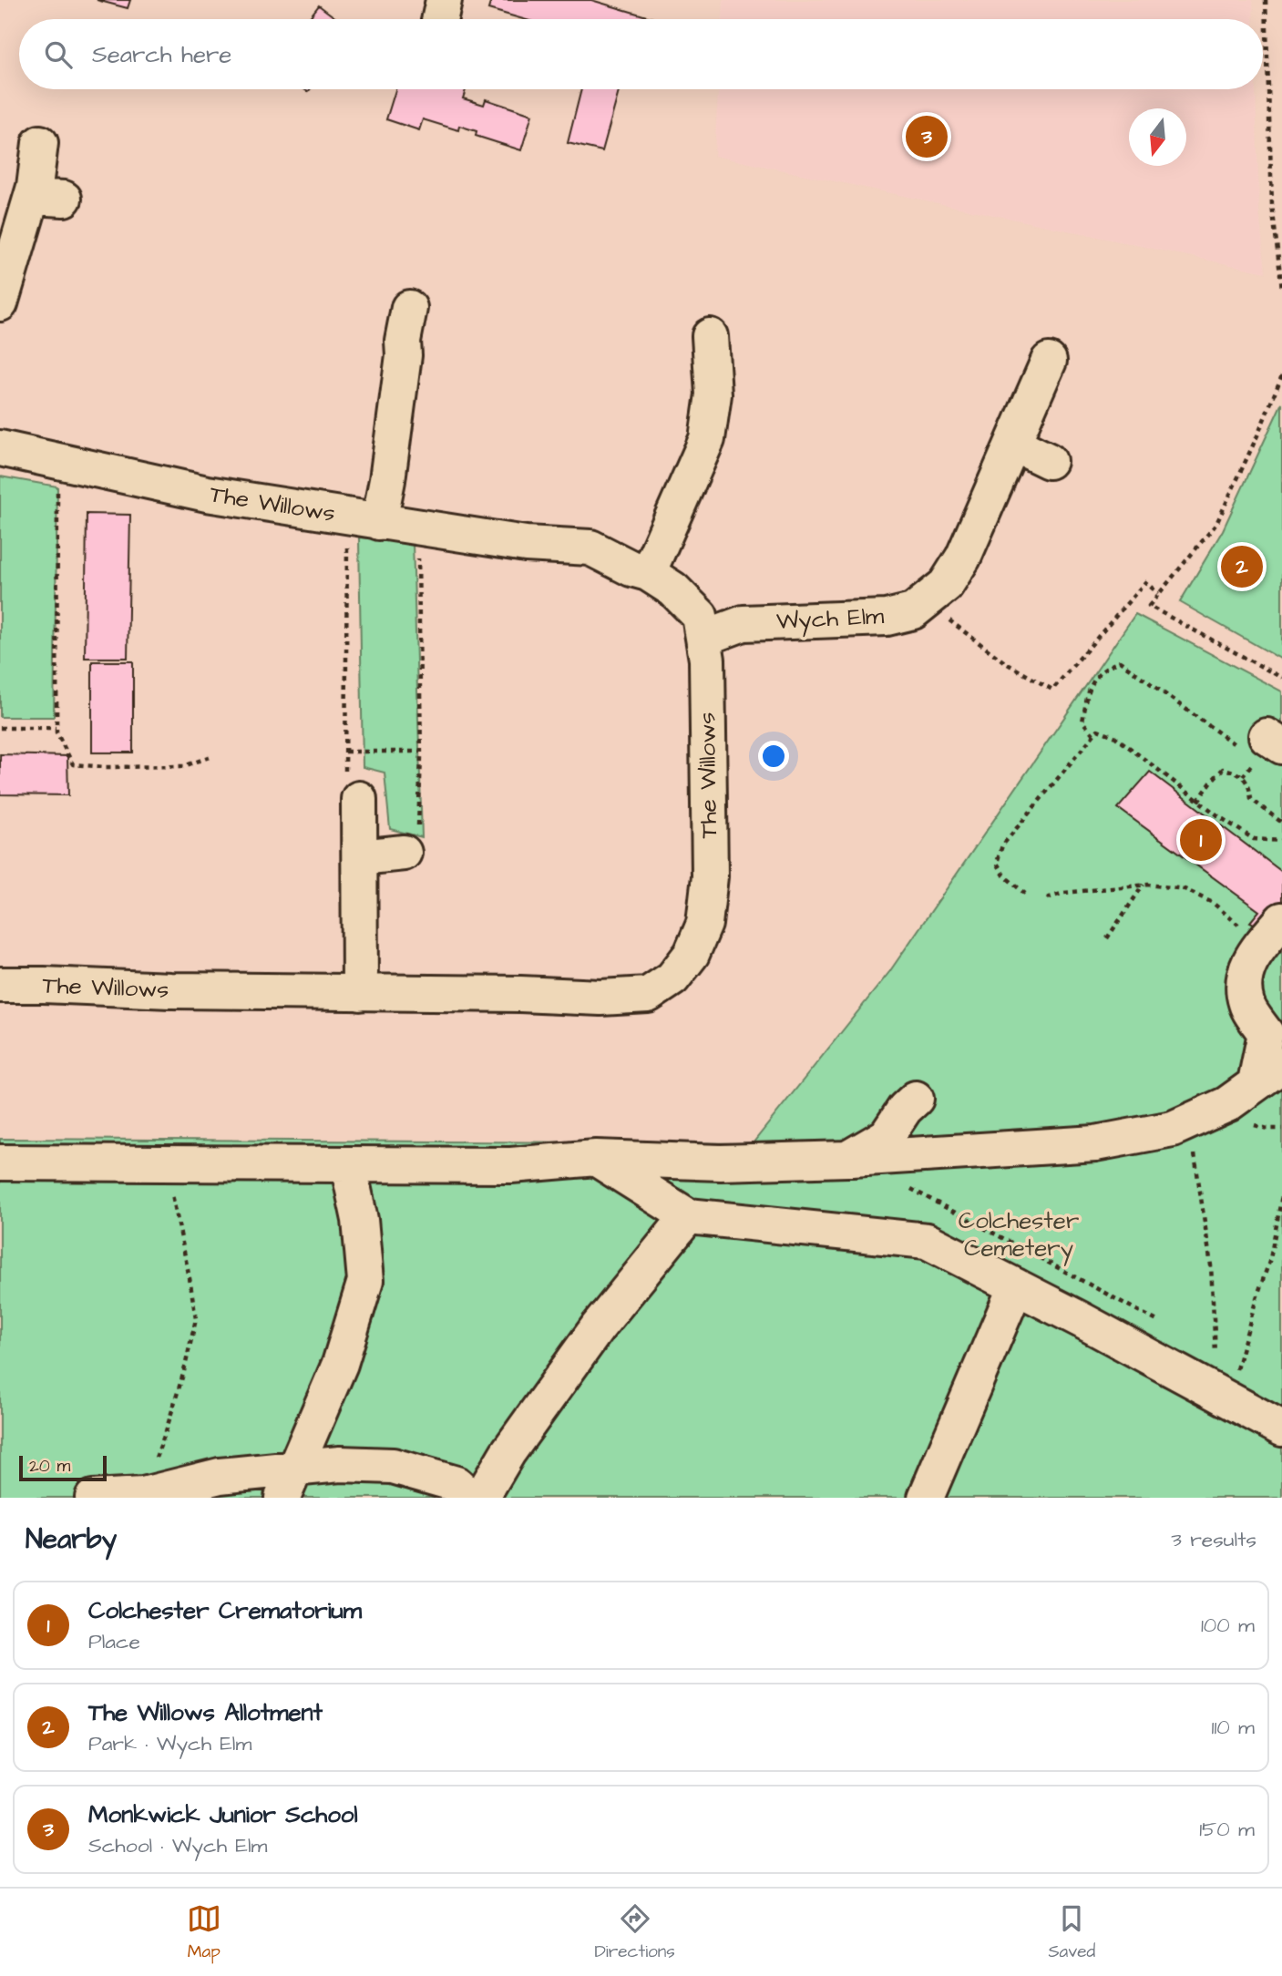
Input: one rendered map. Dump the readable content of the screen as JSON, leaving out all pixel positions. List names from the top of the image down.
{
  "streets": {
    "street": ["The Willows", "Wych Elm"]
  },
  "crossings": [
    ["The Willows", "Wych Elm"]
  ],
  "parks": ["Colchester Cemetery"],
  "scale_bar": "20 m",
  "north": "bottom",
  "page": {
    "search": "Search here",
    "pins": ["3", "2", "1"],
    "scale": "20 m",
    "heading": ["Nearby", "3 results"],
    "list": [
      {
        "mark": "1",
        "name": "Colchester Crematorium",
        "note": "Place",
        "value": "100 m"
      },
      {
        "mark": "2",
        "name": "The Willows Allotment",
        "note": "Park · Wych Elm",
        "value": "110 m"
      },
      {
        "mark": "3",
        "name": "Monkwick Junior School",
        "note": "School · Wych Elm",
        "value": "150 m"
      }
    ],
    "nav": ["Map", "Directions", "Saved"]
  }
}
